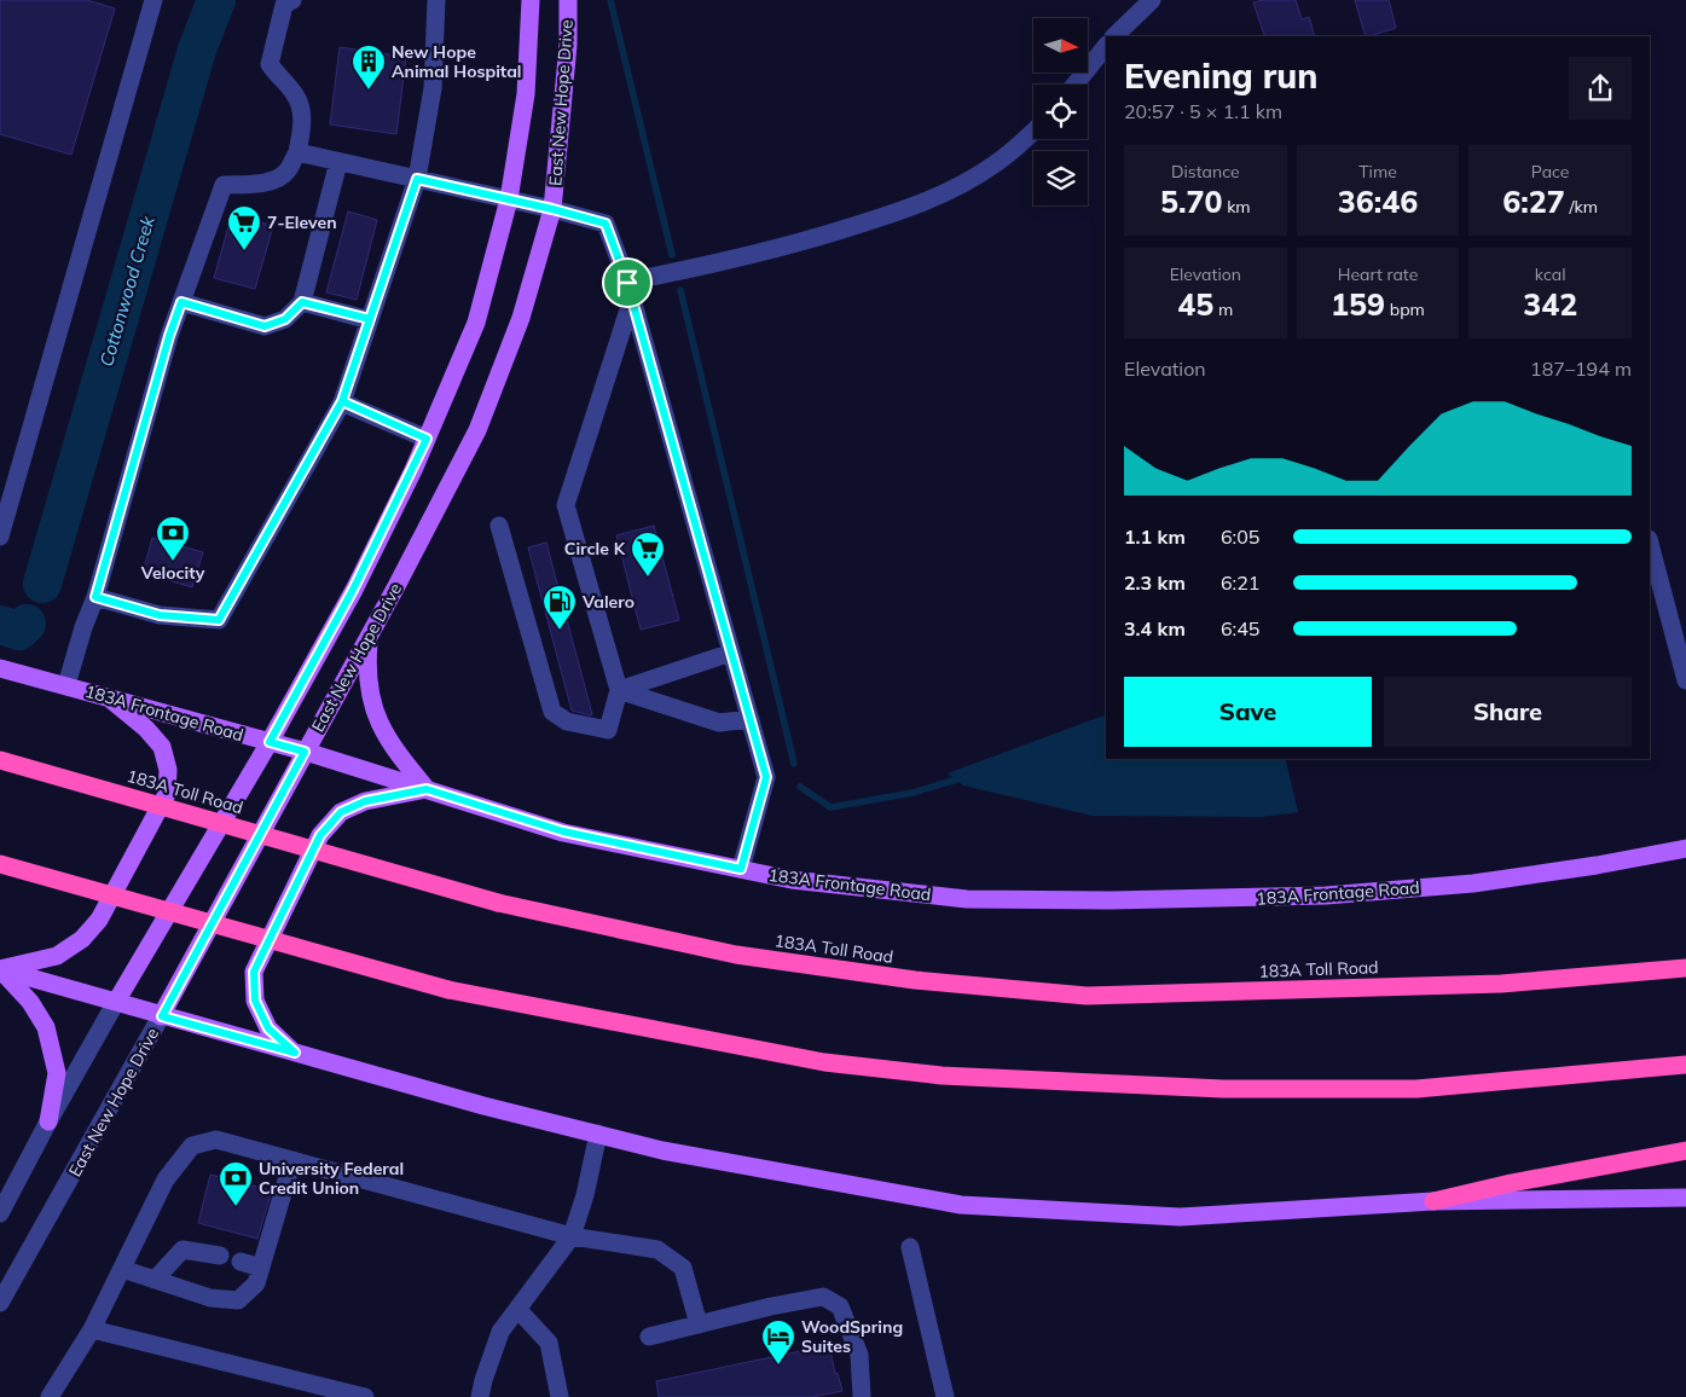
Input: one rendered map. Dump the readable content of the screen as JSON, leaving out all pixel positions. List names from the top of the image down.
{
  "streets": {
    "highway": ["183A Toll Road"],
    "main road": ["East New Hope Drive", "183A Frontage Road"]
  },
  "crossings": [
    ["East New Hope Drive", "183A Frontage Road"]
  ],
  "water": ["Cottonwood Creek"],
  "places": {
    "building": ["New Hope Animal Hospital"],
    "supermarket": ["7-Eleven", "Circle K"],
    "bank": ["Velocity", "University Federal Credit Union"],
    "fuel station": ["Valero"],
    "hotel": ["WoodSpring Suites"]
  },
  "north": "right",
  "page": {
    "heading": ["Evening run", "20:57 · 5 × 1.1 km"],
    "stats": [
      ["Distance", "5.70 km"],
      ["Time", "36:46"],
      ["Pace", "6:27 /km"],
      ["Elevation", "45 m"],
      ["Heart rate", "159 bpm"],
      ["kcal", "342"]
    ],
    "chart": ["Elevation", "187–194 m"],
    "list": [
      {
        "name": "1.1 km",
        "note": "6:05"
      },
      {
        "name": "2.3 km",
        "note": "6:21"
      },
      {
        "name": "3.4 km",
        "note": "6:45"
      }
    ],
    "buttons": ["Save", "Share"]
  }
}
